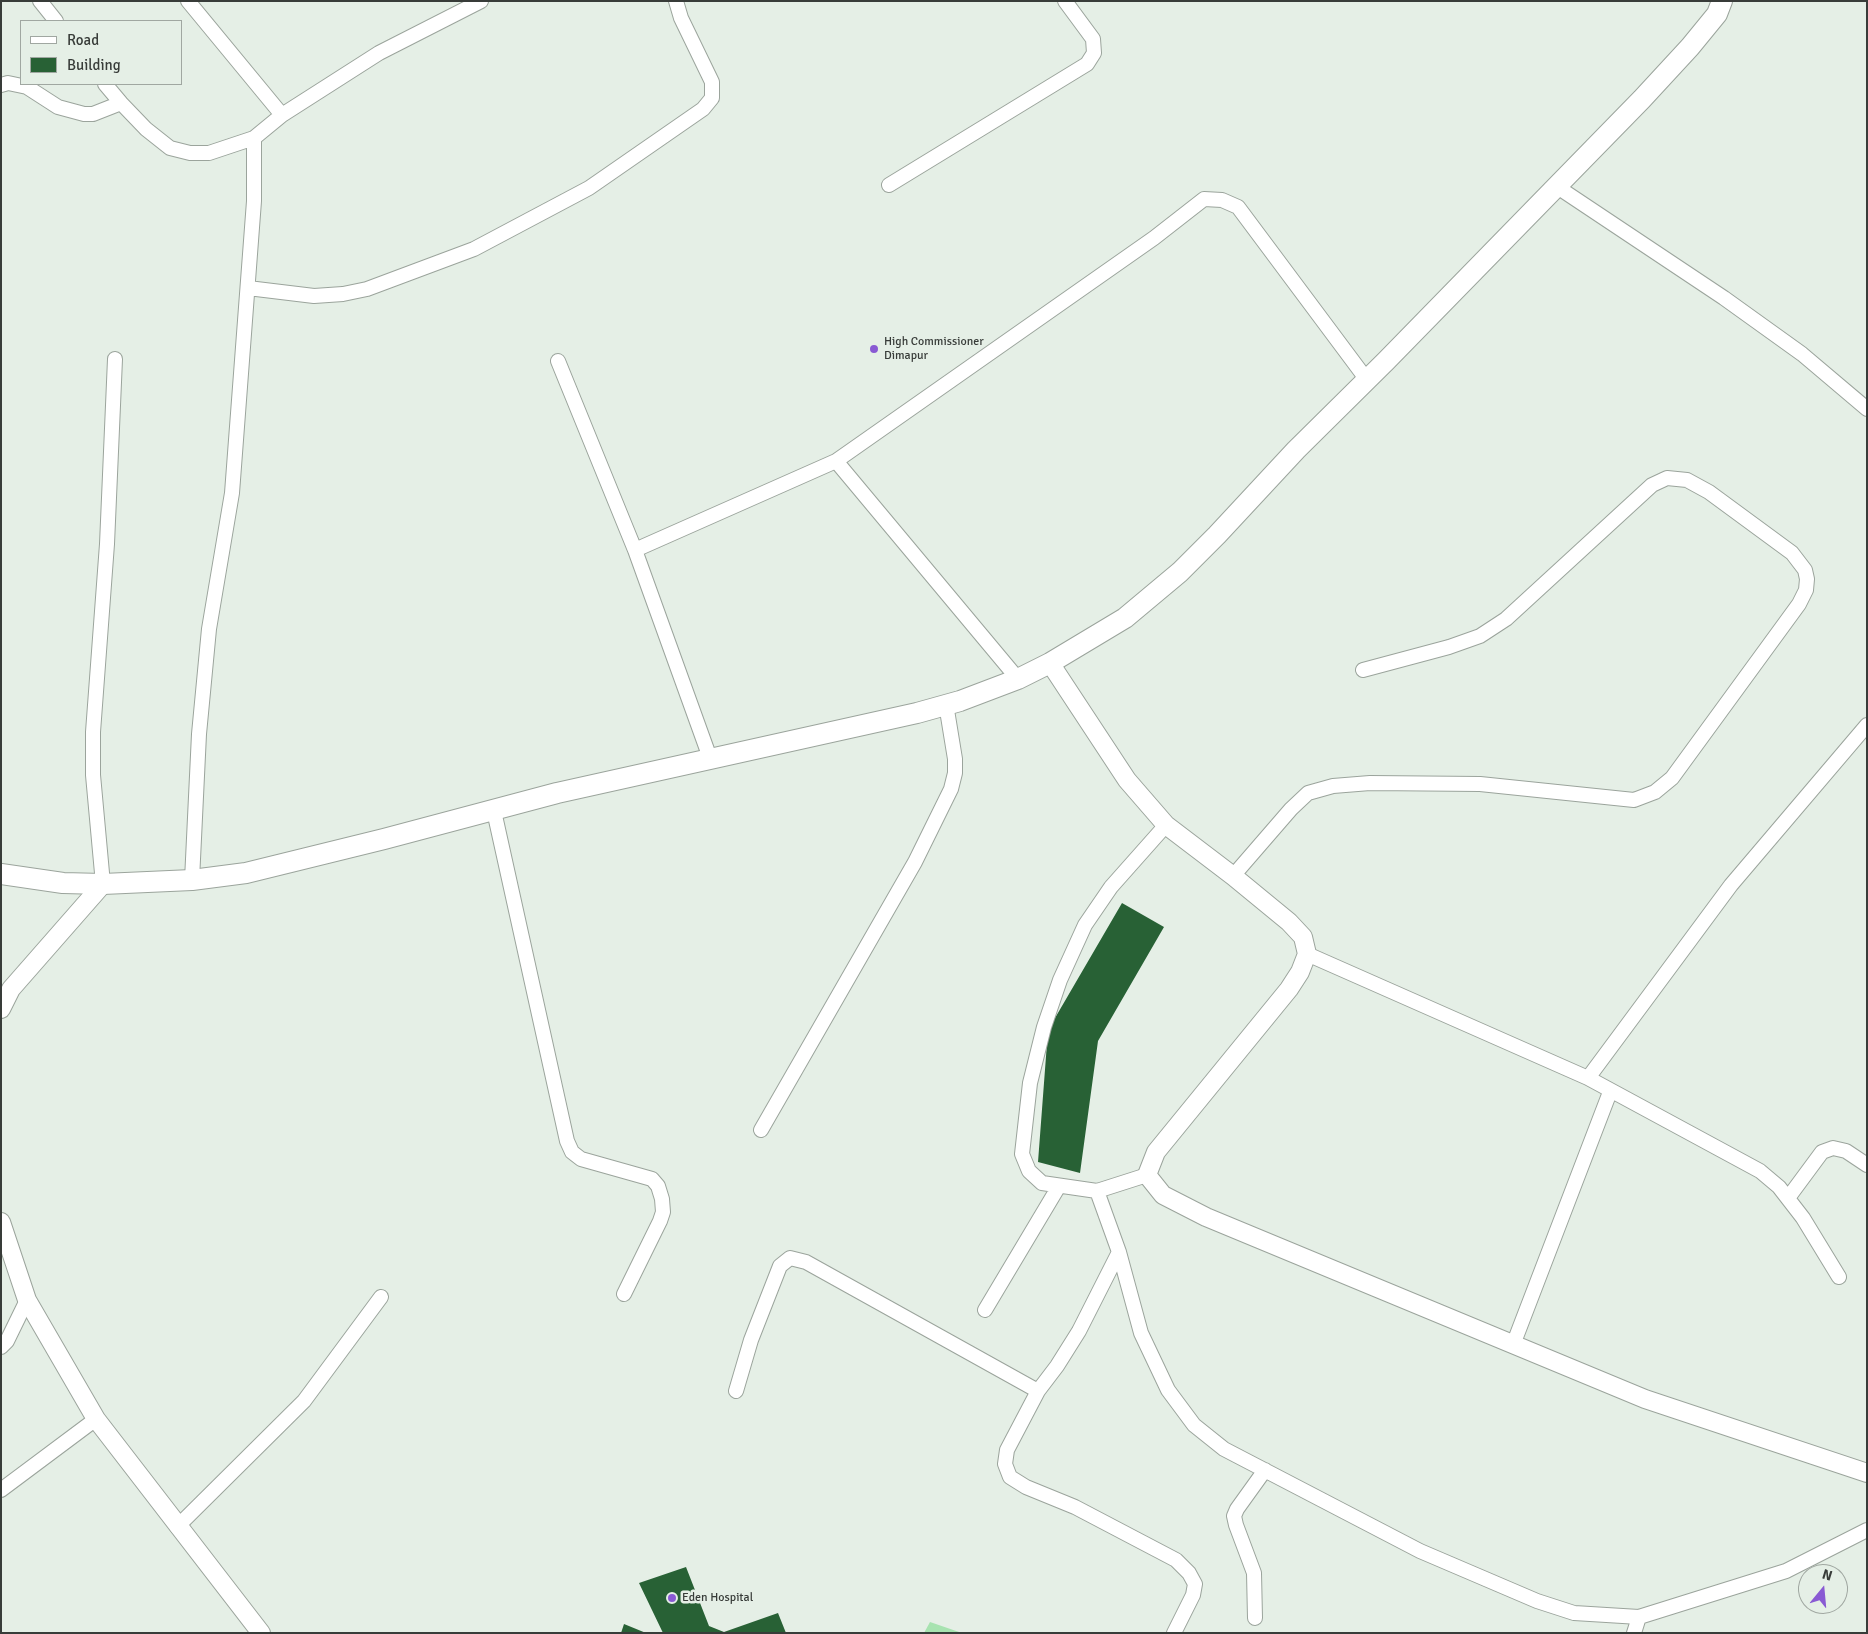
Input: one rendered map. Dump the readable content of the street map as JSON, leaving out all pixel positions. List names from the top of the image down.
{
  "places": ["High Commissioner Dimapur", "Eden Hospital"],
  "legend": ["Road", "Building"],
  "north": "top"
}
